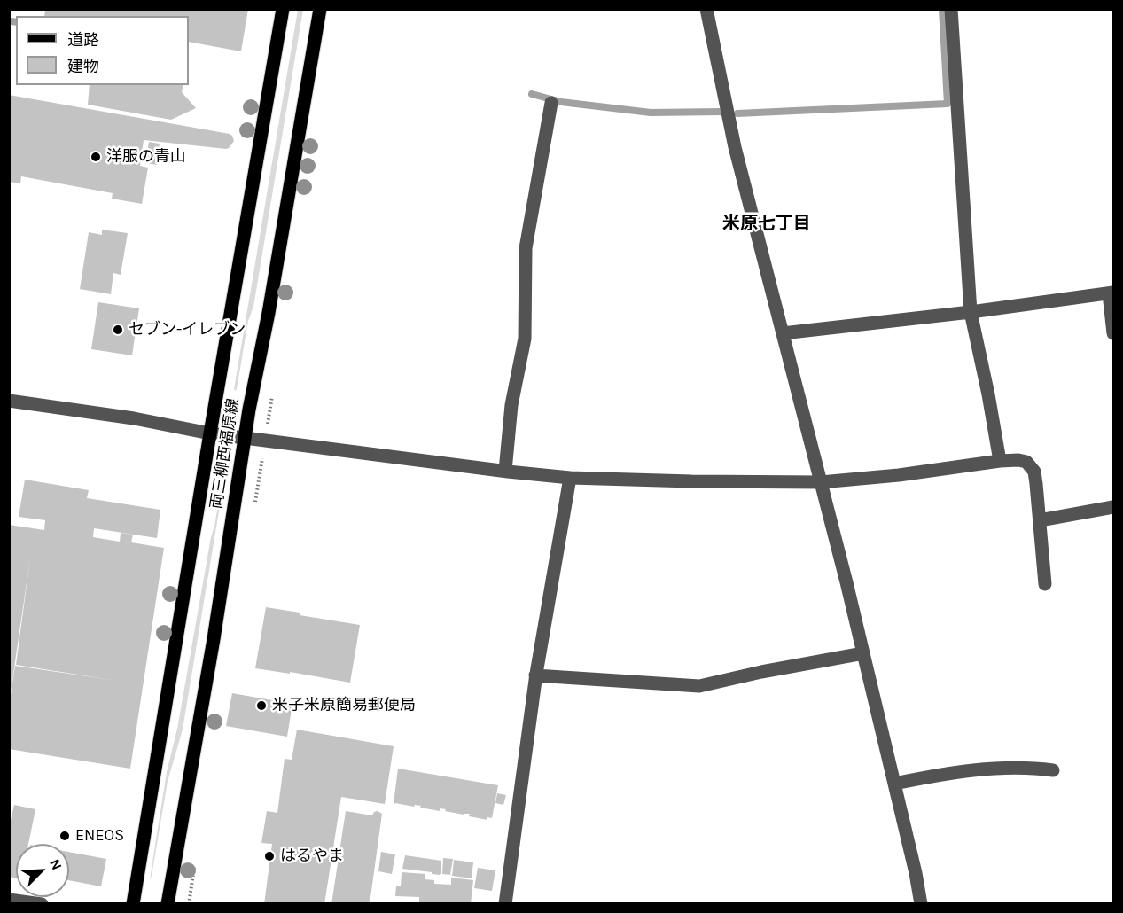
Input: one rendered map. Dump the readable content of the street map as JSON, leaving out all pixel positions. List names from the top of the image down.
{
  "streets": {
    "main road": ["両三柳西福原線"]
  },
  "districts": ["米原七丁目"],
  "places": [
    "洋服の青山",
    "セブン-イレブン",
    "米子米原簡易郵便局",
    "ENEOS",
    "はるやま"
  ],
  "legend": ["道路", "建物"],
  "north": "top right"
}
